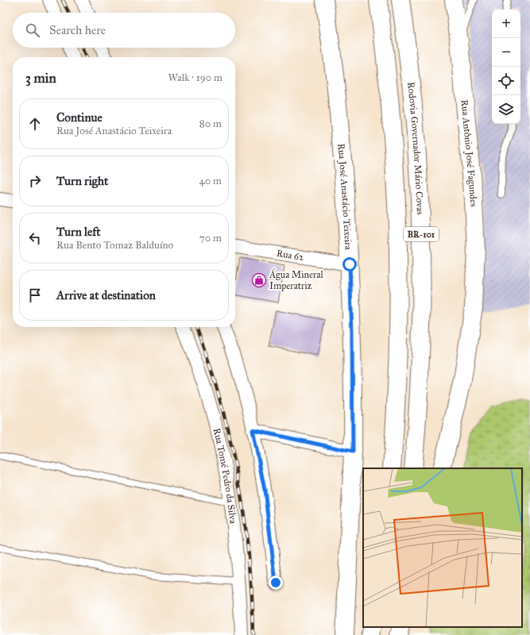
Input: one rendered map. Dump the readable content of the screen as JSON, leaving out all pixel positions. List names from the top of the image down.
{
  "streets": {
    "main road": [
      "Rodovia Governador Mário Covas",
      "Rua Antônio José Fagundes",
      "Rua José Anastácio Teixeira",
      "BR-101"
    ],
    "street": ["Rua 62", "Rua Tomé Pedro da Silva"]
  },
  "crossings": [
    ["Rua José Anastácio Teixeira", "Rua 62"]
  ],
  "places": {
    "shop": ["Água Mineral Imperatriz"]
  },
  "page": {
    "map_buttons": ["+", "−"],
    "search": "Search here",
    "heading": ["3 min", "Walk · 190 m"],
    "list": [
      ["Continue", "Rua José Anastácio Teixeira", "80 m"],
      ["Turn right", "40 m"],
      ["Turn left", "Rua Bento Tomaz Balduíno", "70 m"],
      "Arrive at destination"
    ]
  }
}
